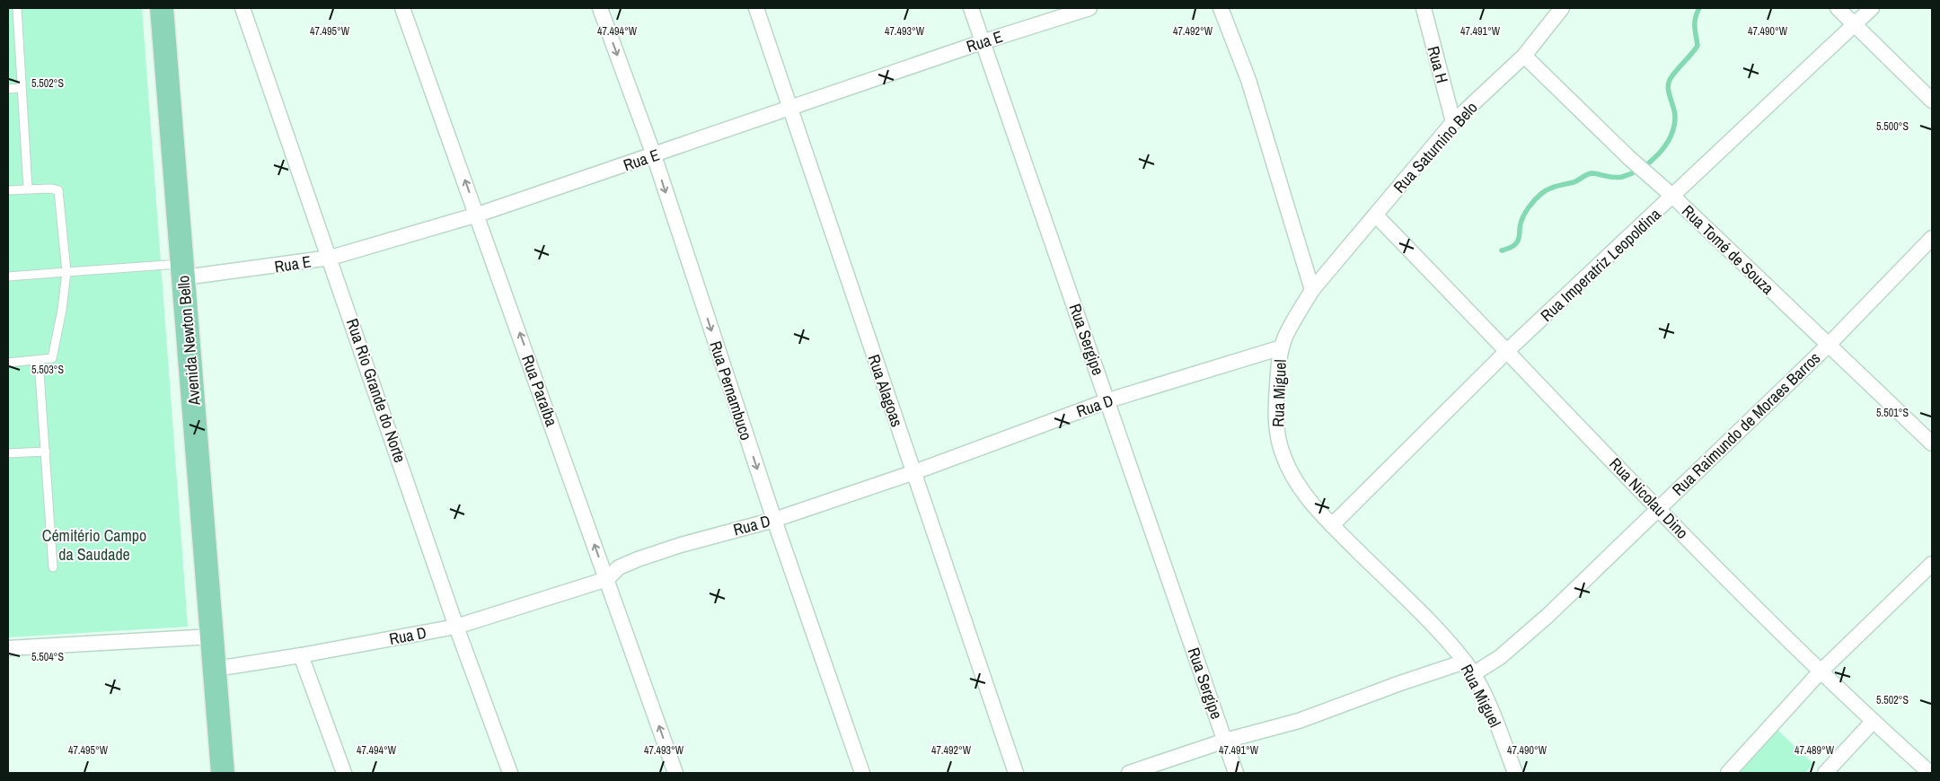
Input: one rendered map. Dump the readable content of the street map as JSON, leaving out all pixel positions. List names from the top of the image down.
{
  "streets": {
    "main road": ["Avenida Newton Bello"],
    "street": [
      "Rua E",
      "Rua H",
      "Rua Saturnino Belo",
      "Rua Tomé de Souza",
      "Rua Imperatriz Leopoldina",
      "Rua Sergipe",
      "Rua Rio Grande do Norte",
      "Rua Paraíba",
      "Rua Pernambuco",
      "Rua Alagoas",
      "Rua Miguel",
      "Rua D",
      "Rua Raimundo de Moraes Barros",
      "Rua Nicolau Dino"
    ]
  },
  "crossings": [
    ["Rua E", "Rua Sergipe"],
    ["Rua E", "Avenida Newton Bello"],
    ["Rua E", "Rua Rio Grande do Norte"],
    ["Rua E", "Rua Paraíba"],
    ["Rua E", "Rua Pernambuco"],
    ["Rua E", "Rua Alagoas"],
    ["Rua H", "Rua Saturnino Belo"],
    ["Rua Saturnino Belo", "Rua Tomé de Souza"],
    ["Rua Saturnino Belo", "Rua Miguel"],
    ["Rua Saturnino Belo", "Rua Nicolau Dino"],
    ["Rua Tomé de Souza", "Rua Imperatriz Leopoldina"],
    ["Rua Tomé de Souza", "Rua Raimundo de Moraes Barros"],
    ["Rua Imperatriz Leopoldina", "Rua Miguel"],
    ["Rua Imperatriz Leopoldina", "Rua Nicolau Dino"],
    ["Rua Sergipe", "Rua D"],
    ["Avenida Newton Bello", "Rua D"],
    ["Rua Rio Grande do Norte", "Rua D"],
    ["Rua Paraíba", "Rua D"],
    ["Rua Pernambuco", "Rua D"],
    ["Rua Alagoas", "Rua D"],
    ["Rua Miguel", "Rua D"],
    ["Rua Miguel", "Rua Raimundo de Moraes Barros"],
    ["Rua Raimundo de Moraes Barros", "Rua Nicolau Dino"]
  ],
  "one_way": ["Rua Paraíba", "Rua Pernambuco"],
  "parks": ["Cémitério Campo da Saudade"],
  "coordinates": [
    "47.495°W",
    "47.494°W",
    "47.493°W",
    "47.492°W",
    "47.491°W",
    "47.490°W",
    "5.502°S",
    "5.500°S",
    "5.503°S",
    "5.501°S",
    "5.504°S",
    "47.489°W"
  ]
}
